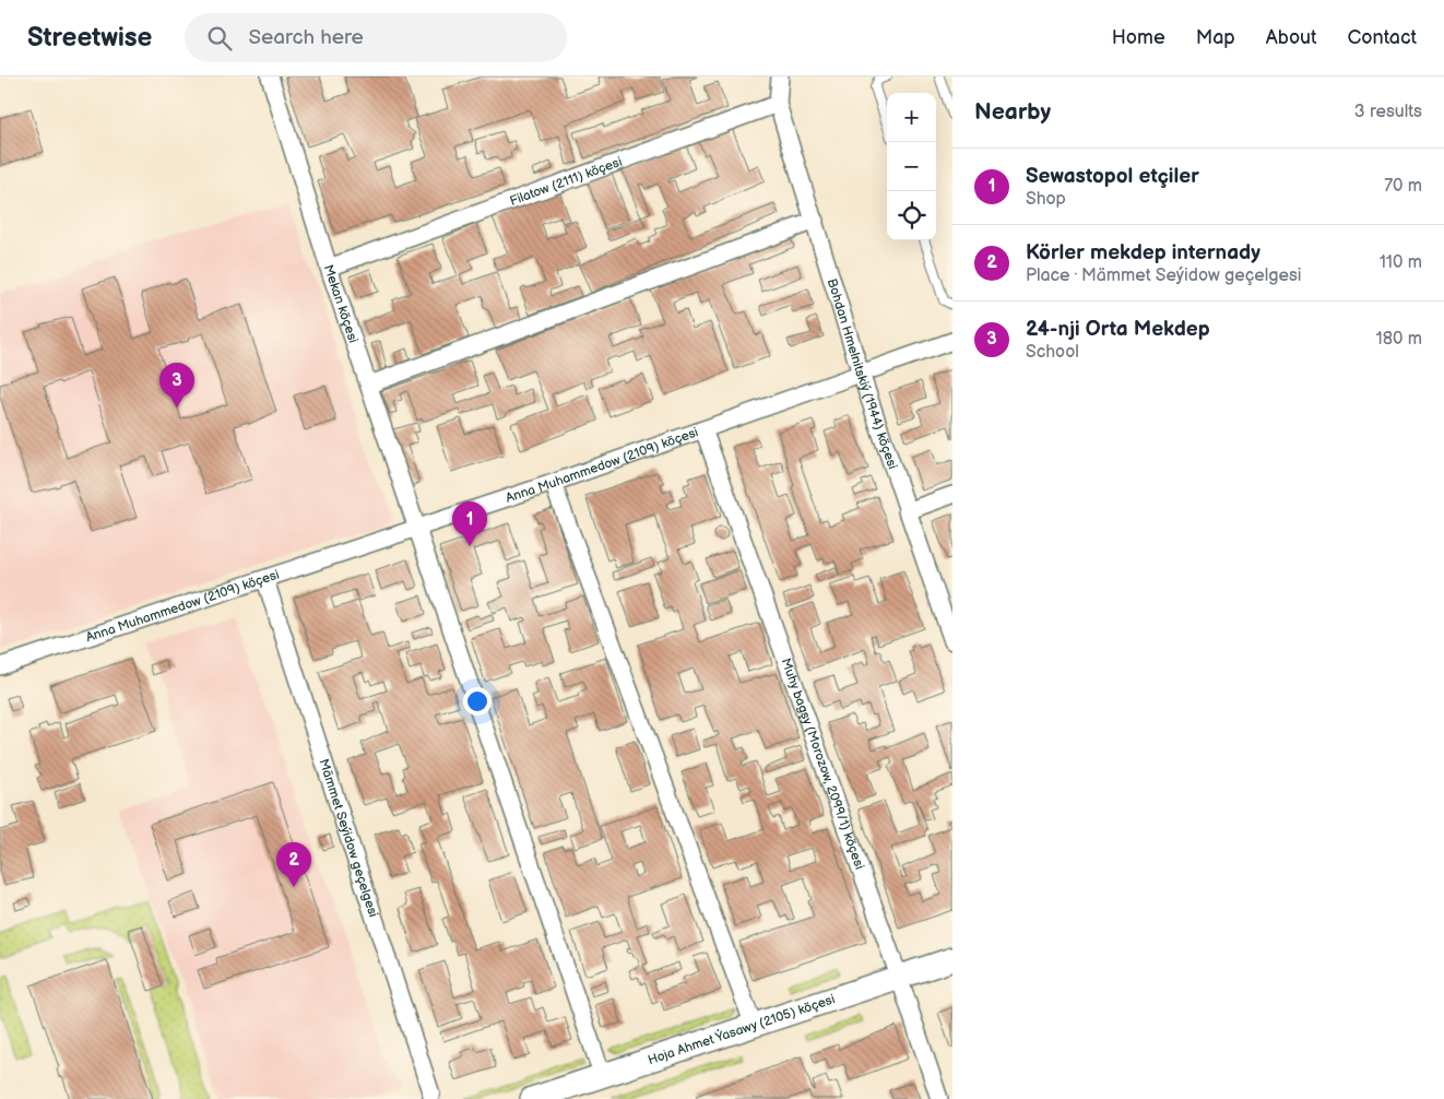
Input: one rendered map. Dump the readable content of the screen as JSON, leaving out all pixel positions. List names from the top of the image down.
{
  "streets": {
    "street": [
      "Filatow (2111) köçesi",
      "Mekan köçesi",
      "Bohdan Hmelnitskiý (1944) köçesi",
      "Anna Muhammedow (2109) köçesi",
      "Muhy bagşy (Morozow, 2099/1) köçesi",
      "Mämmet Seýidow geçelgesi",
      "Hoja Ahmet Ýasawy (2105) köçesi"
    ]
  },
  "crossings": [
    ["Filatow (2111) köçesi", "Mekan köçesi"],
    ["Filatow (2111) köçesi", "Bohdan Hmelnitskiý (1944) köçesi"],
    ["Mekan köçesi", "Anna Muhammedow (2109) köçesi"],
    ["Mekan köçesi", "Hoja Ahmet Ýasawy (2105) köçesi"],
    ["Bohdan Hmelnitskiý (1944) köçesi", "Anna Muhammedow (2109) köçesi"],
    ["Anna Muhammedow (2109) köçesi", "Muhy bagşy (Morozow, 2099/1) köçesi"],
    ["Anna Muhammedow (2109) köçesi", "Mämmet Seýidow geçelgesi"],
    ["Muhy bagşy (Morozow, 2099/1) köçesi", "Hoja Ahmet Ýasawy (2105) köçesi"]
  ],
  "page": {
    "header": "Streetwise",
    "search": "Search here",
    "nav": [
      "Home",
      "Map",
      "About",
      "Contact"
    ],
    "heading": ["Nearby", "3 results"],
    "map_buttons": ["+", "−"],
    "list": [
      {
        "mark": "1",
        "name": "Sewastopol etçiler",
        "note": "Shop",
        "value": "70 m"
      },
      {
        "mark": "2",
        "name": "Körler mekdep internady",
        "note": "Place · Mämmet Seýidow geçelgesi",
        "value": "110 m"
      },
      {
        "mark": "3",
        "name": "24-nji Orta Mekdep",
        "note": "School",
        "value": "180 m"
      }
    ],
    "pins": ["3", "1", "2"]
  }
}
